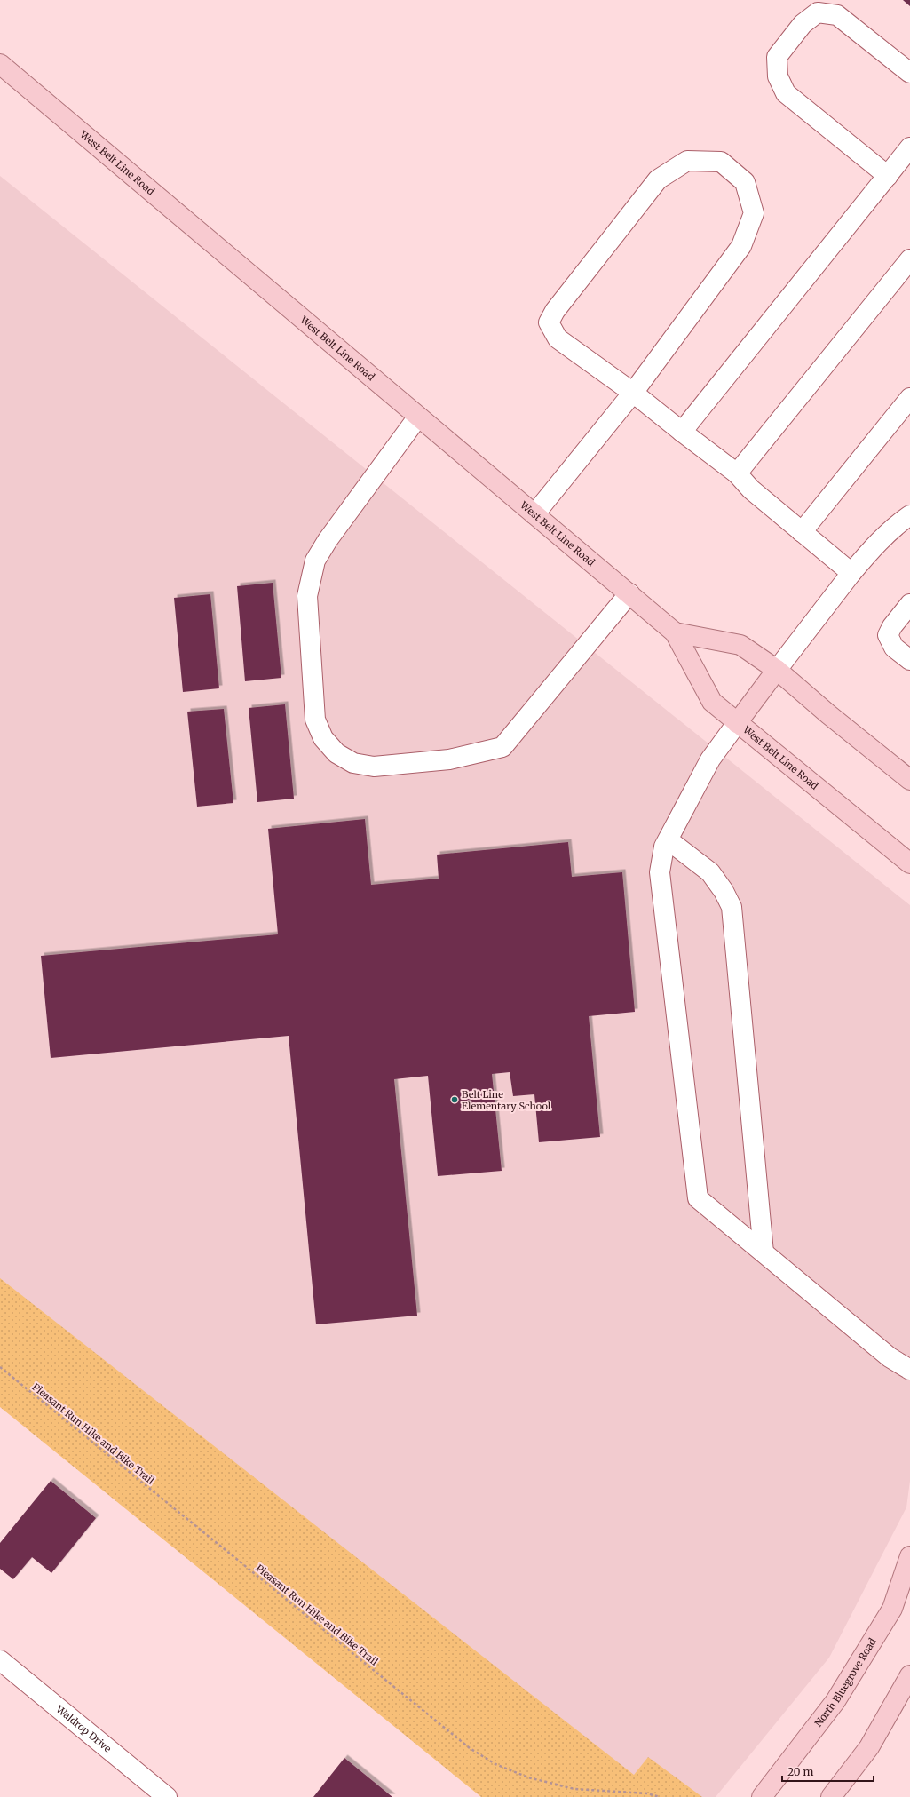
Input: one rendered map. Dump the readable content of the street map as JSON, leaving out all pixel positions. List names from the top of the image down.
{
  "streets": {
    "main road": ["West Belt Line Road", "North Bluegrove Road"],
    "street": ["Waldrop Drive"],
    "path": ["Pleasant Run Hike and Bike Trail"]
  },
  "places": ["Belt Line Elementary School"],
  "scale_bar": "20 m"
}
